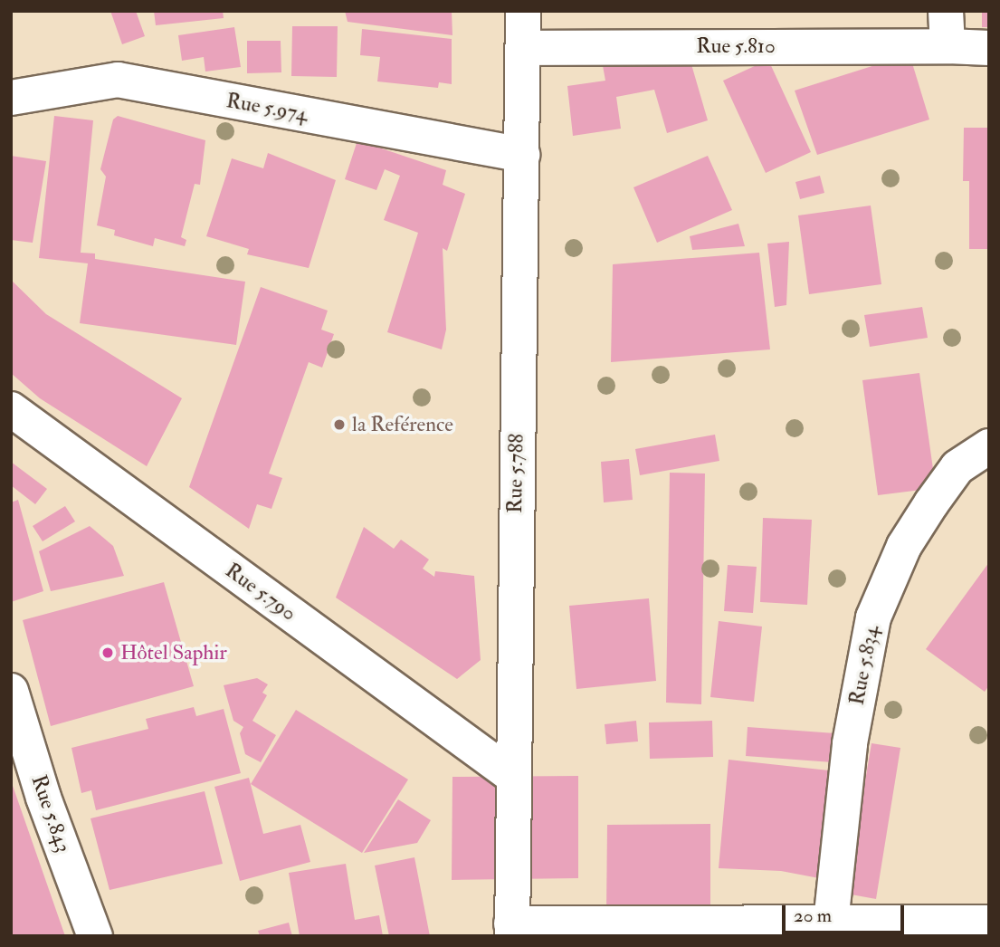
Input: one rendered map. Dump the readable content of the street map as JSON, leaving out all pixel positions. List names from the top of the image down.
{
  "streets": {
    "street": [
      "Rue 5.810",
      "Rue 5.974",
      "Rue 5.788",
      "Rue 5.790",
      "Rue 5.834",
      "Rue 5.843"
    ]
  },
  "crossings": [
    ["Rue 5.810", "Rue 5.788"],
    ["Rue 5.974", "Rue 5.788"],
    ["Rue 5.788", "Rue 5.790"]
  ],
  "places": ["la Reférence", "Hôtel Saphir"],
  "scale_bar": "20 m"
}
